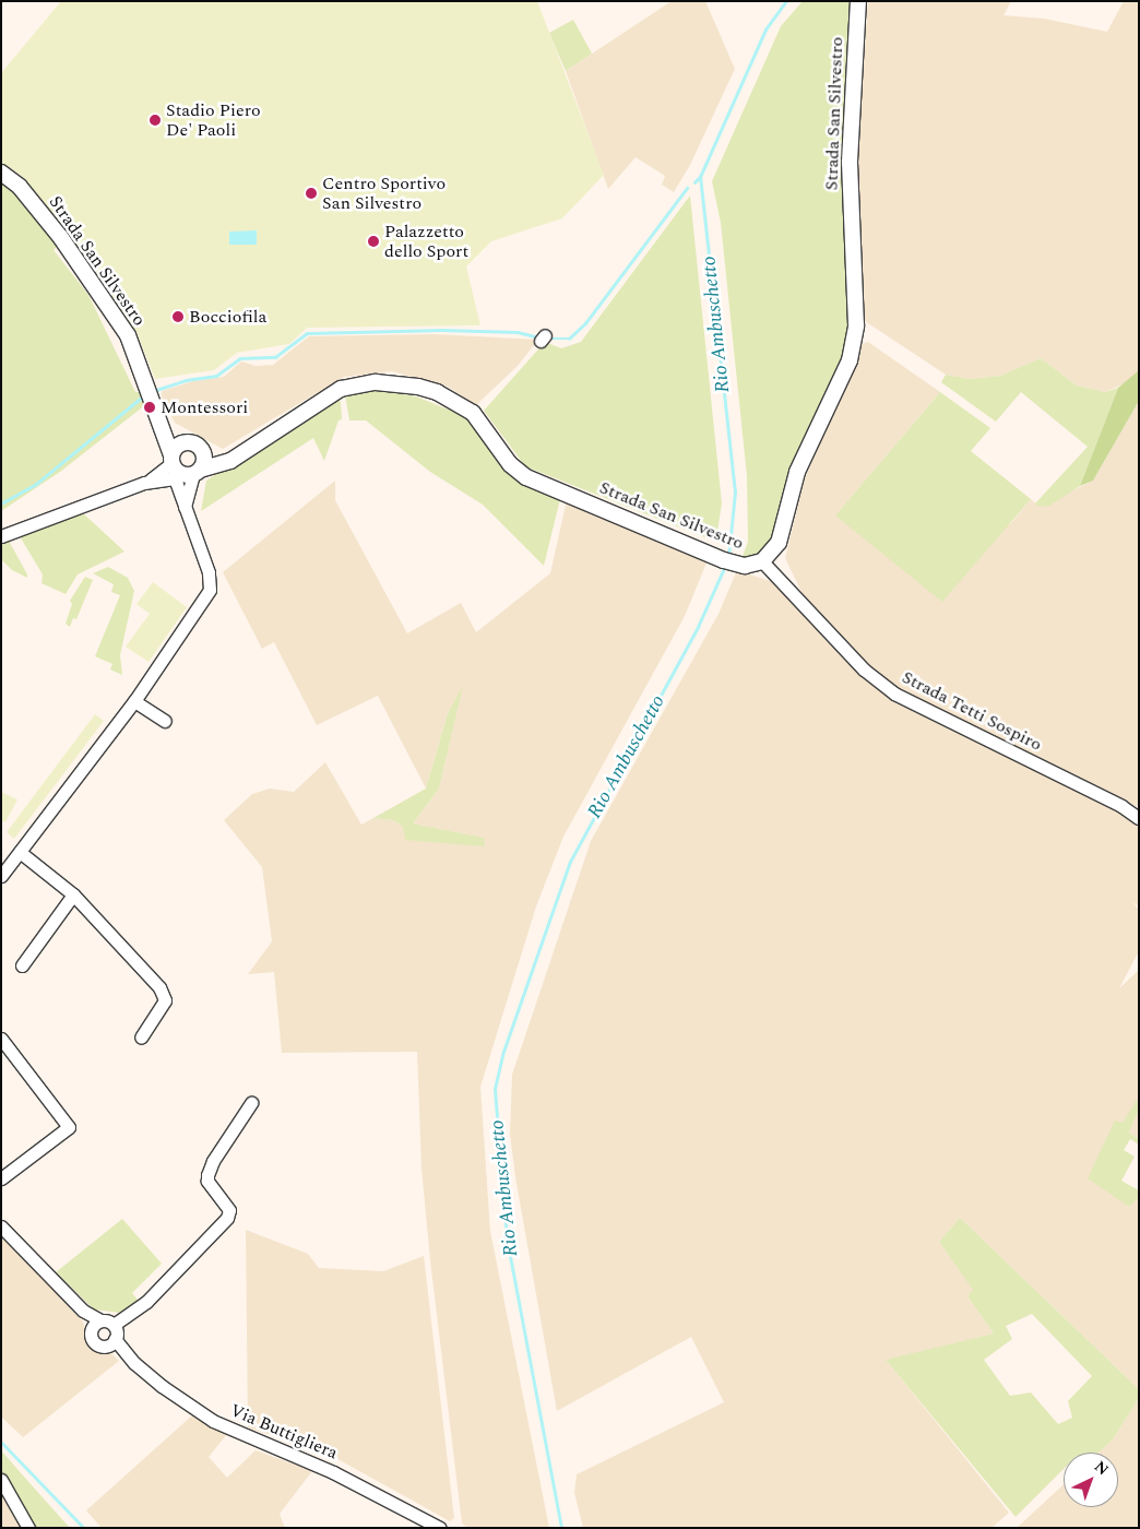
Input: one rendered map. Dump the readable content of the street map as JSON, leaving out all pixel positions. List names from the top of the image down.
{
  "streets": {
    "street": ["Strada San Silvestro", "Strada Tetti Sospiro", "Via Buttigliera"]
  },
  "crossings": [
    ["Strada San Silvestro", "Strada Tetti Sospiro"]
  ],
  "water": ["Rio Ambuschetto"],
  "places": [
    "Stadio Piero De' Paoli",
    "Centro Sportivo San Silvestro",
    "Palazzetto dello Sport",
    "Bocciofila",
    "Montessori"
  ],
  "north": "top right"
}
